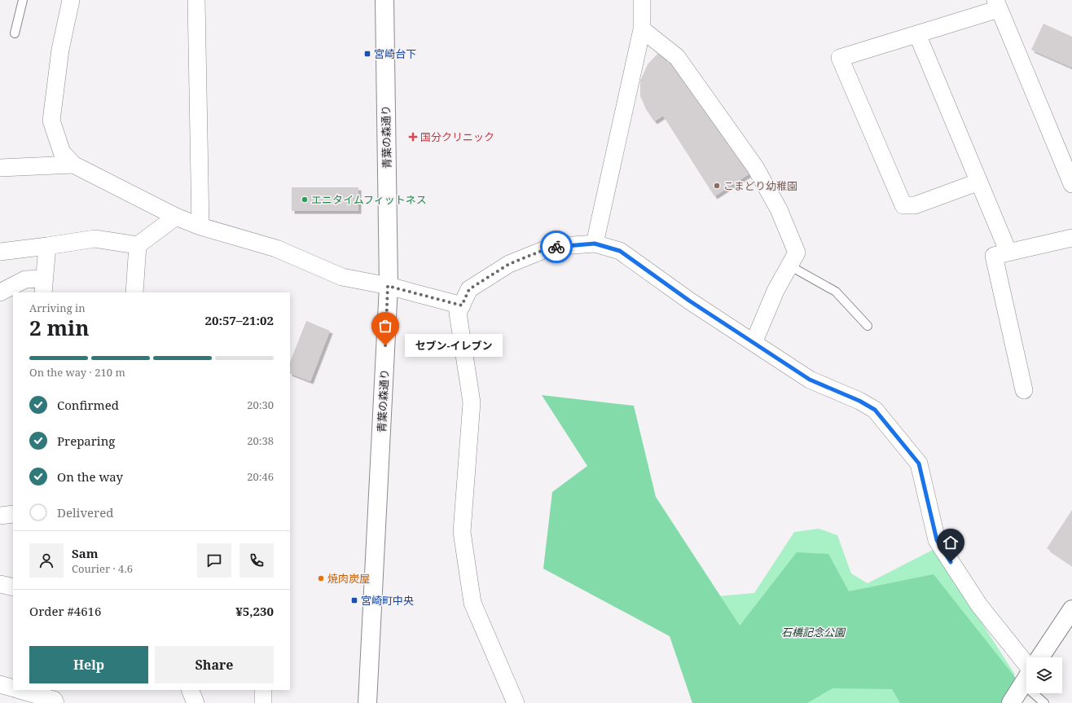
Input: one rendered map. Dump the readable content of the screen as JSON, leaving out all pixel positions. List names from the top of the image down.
{
  "streets": {
    "street": ["青葉の森通り"]
  },
  "parks": ["石橋記念公園"],
  "places": {
    "transit": ["宮崎台下", "宮崎町中央"],
    "health": ["国分クリニック"],
    "other": [
      "こまどり幼稚園",
      "エニタイムフィットネス",
      "セブン-イレブン",
      "焼肉炭屋"
    ]
  },
  "page": {
    "heading": ["2 min", "Arriving in", "20:57–21:02"],
    "panel": [
      "Sam",
      "Courier · 4.6",
      "Order #4616",
      "¥5,230"
    ],
    "bubble": "セブン-イレブン",
    "bar": "On the way · 210 m",
    "list": [
      ["Confirmed", "20:30"],
      ["Preparing", "20:38"],
      ["On the way", "20:46"],
      "Delivered"
    ],
    "buttons": ["Help", "Share"]
  }
}
